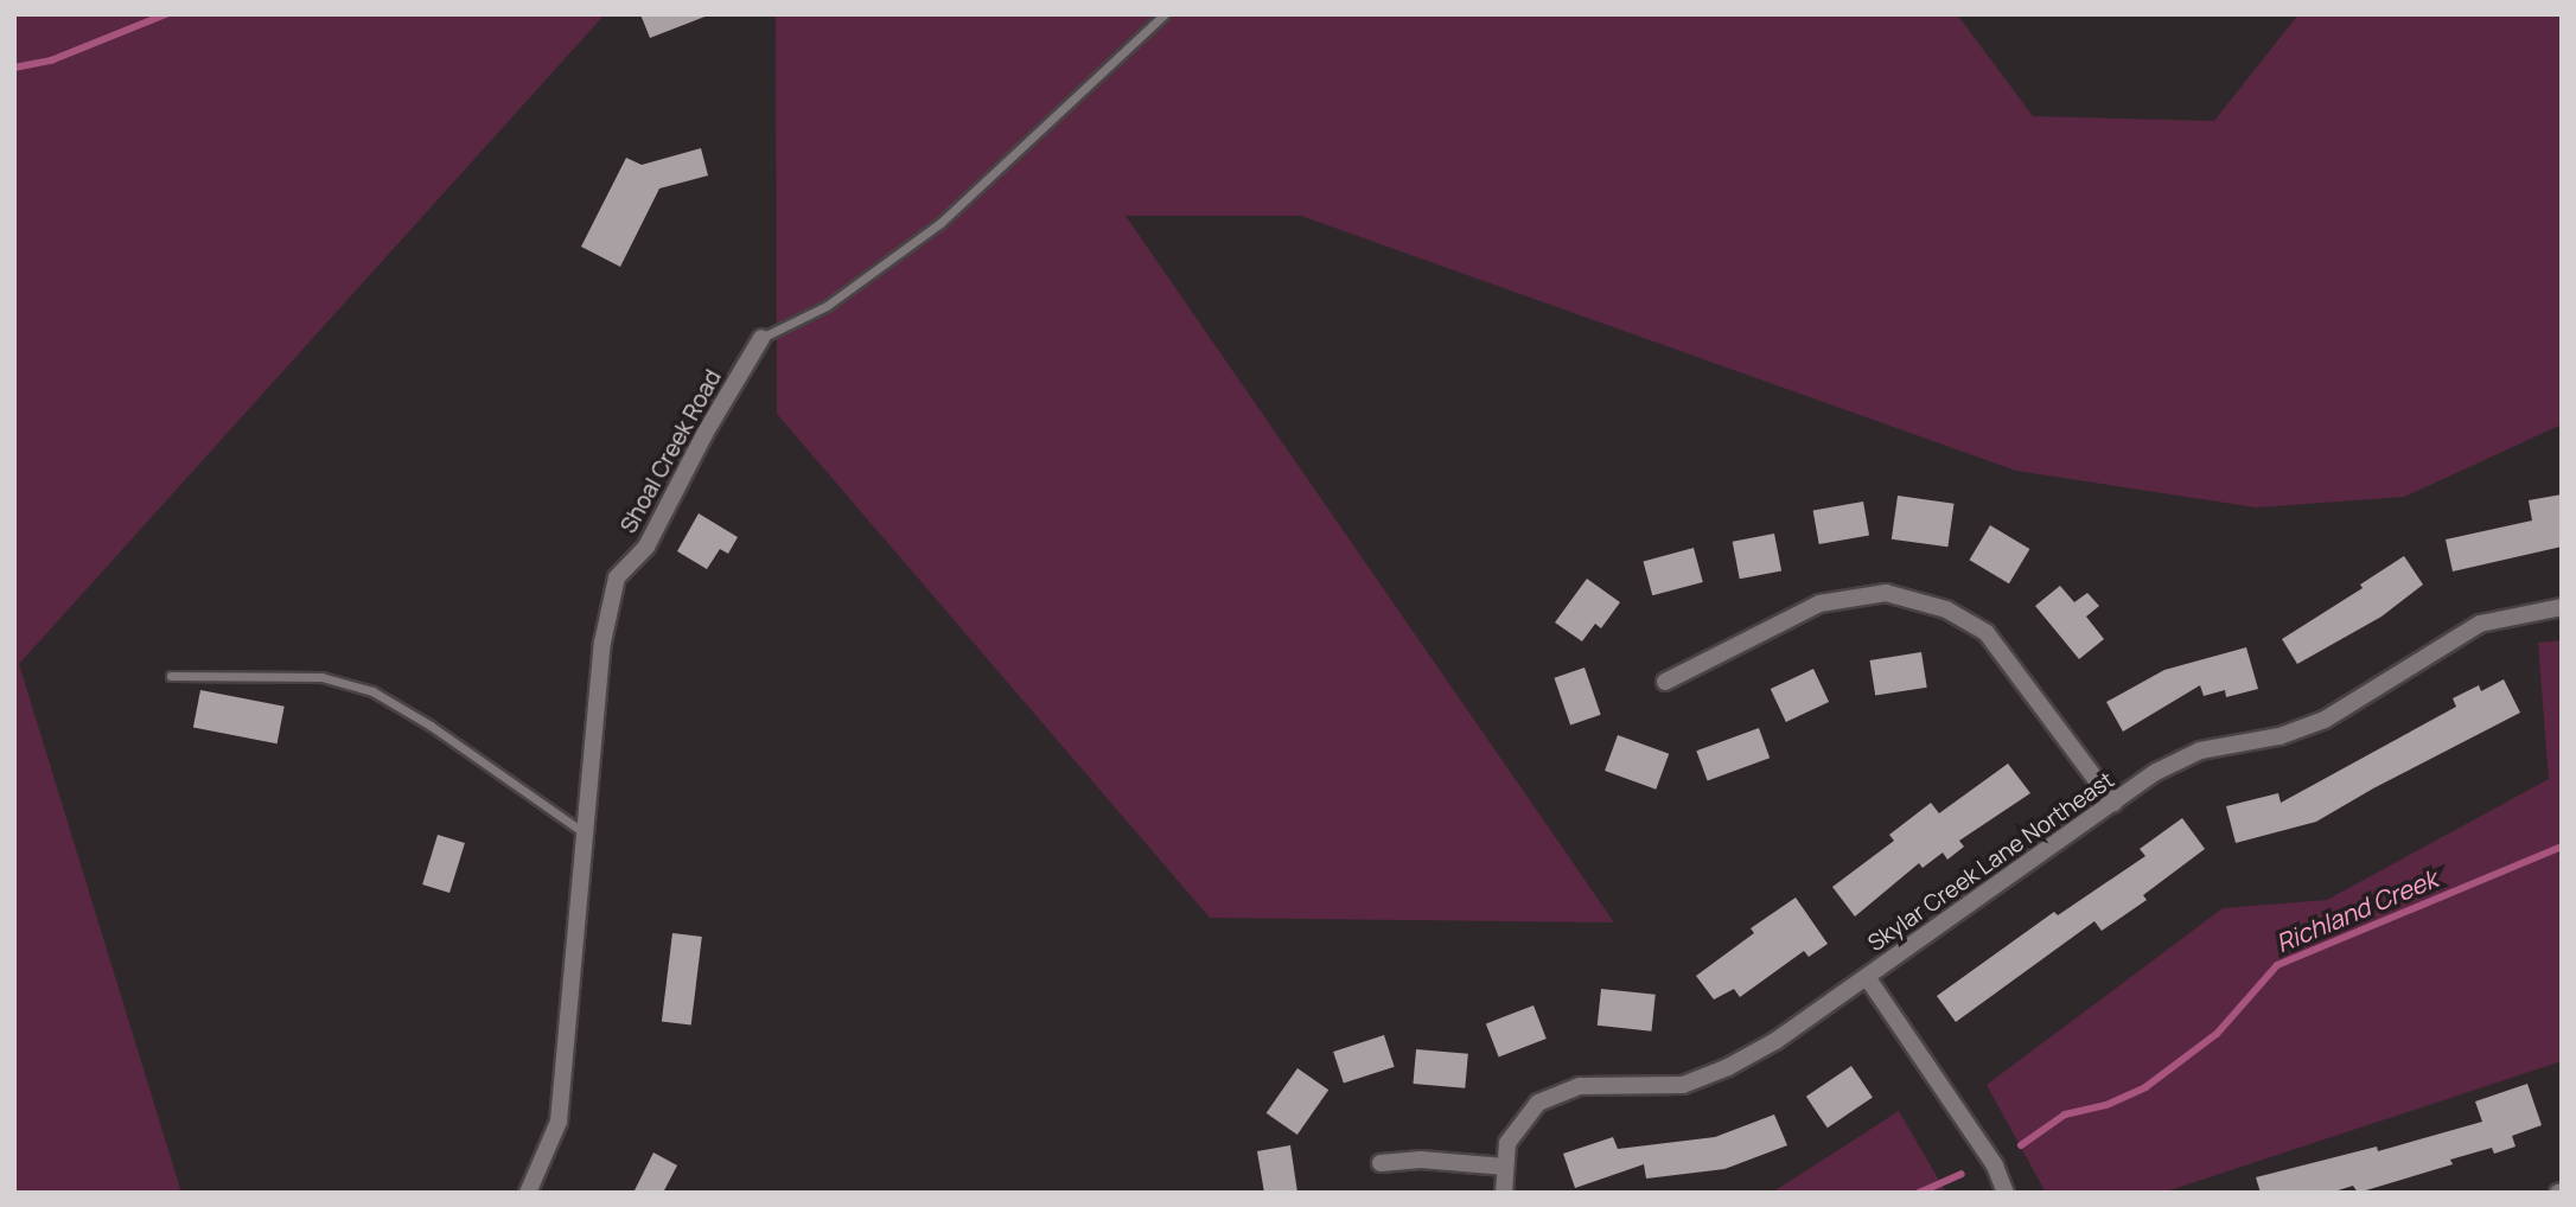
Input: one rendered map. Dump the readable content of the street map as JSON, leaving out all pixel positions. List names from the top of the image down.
{
  "streets": {
    "street": ["Shoal Creek Road", "Skylar Creek Lane Northeast"]
  },
  "water": ["Richland Creek"]
}
